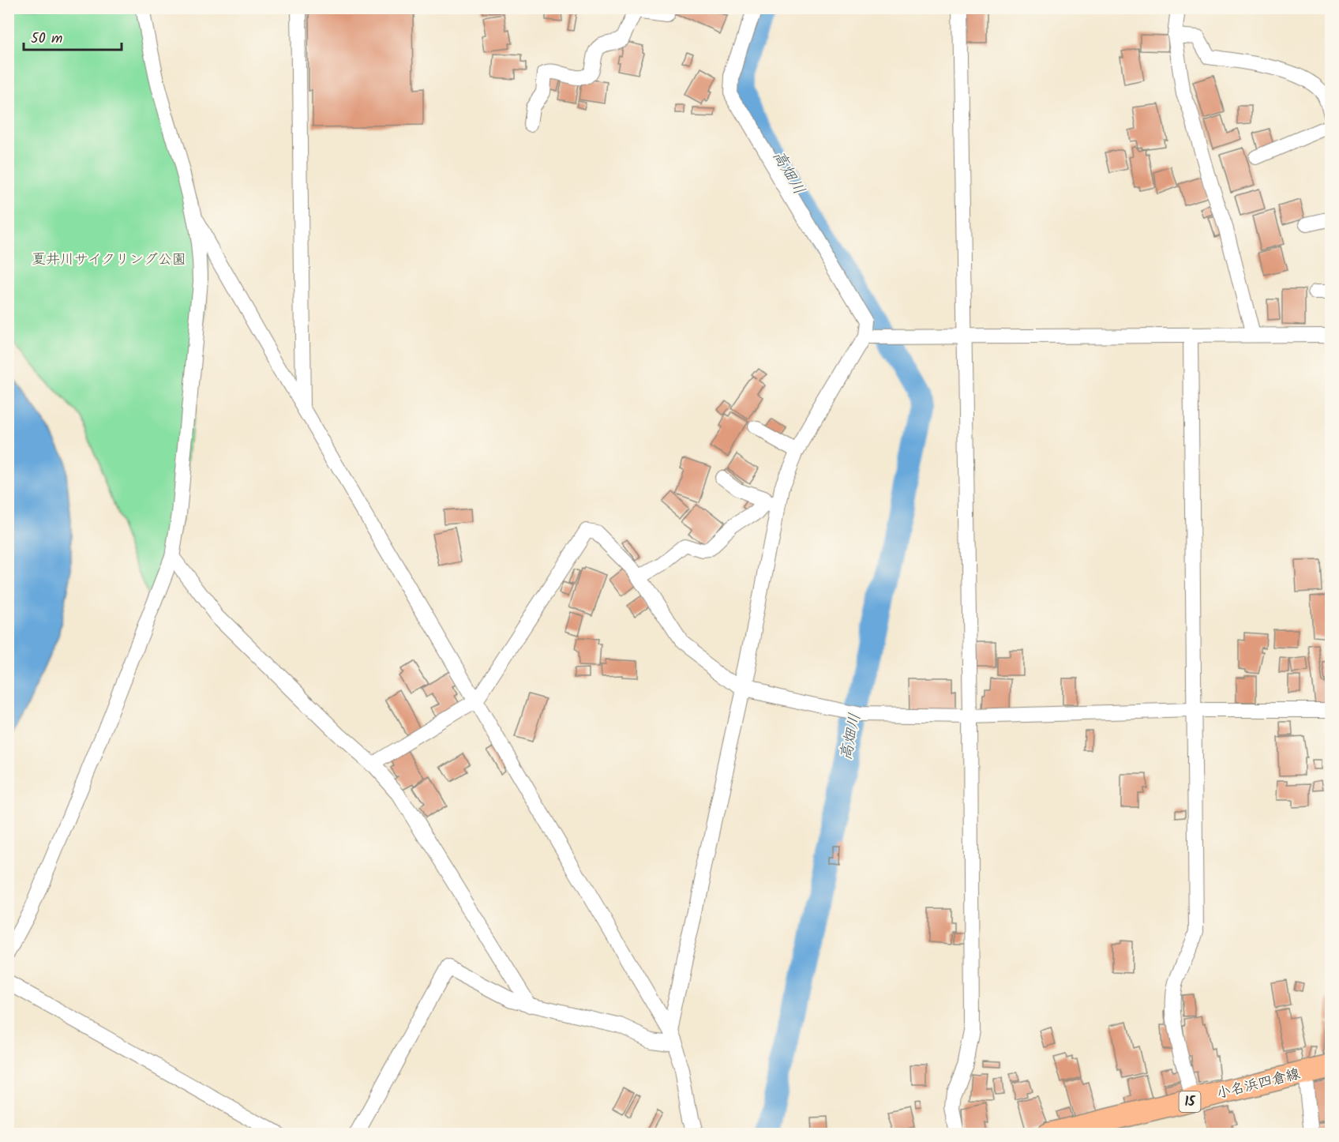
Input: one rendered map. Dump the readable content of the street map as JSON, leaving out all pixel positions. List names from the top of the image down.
{
  "streets": {
    "main road": ["小名浜四倉線", "15"]
  },
  "water": ["高畑川"],
  "parks": ["夏井川サイクリング公園"],
  "scale_bar": "50 m"
}
